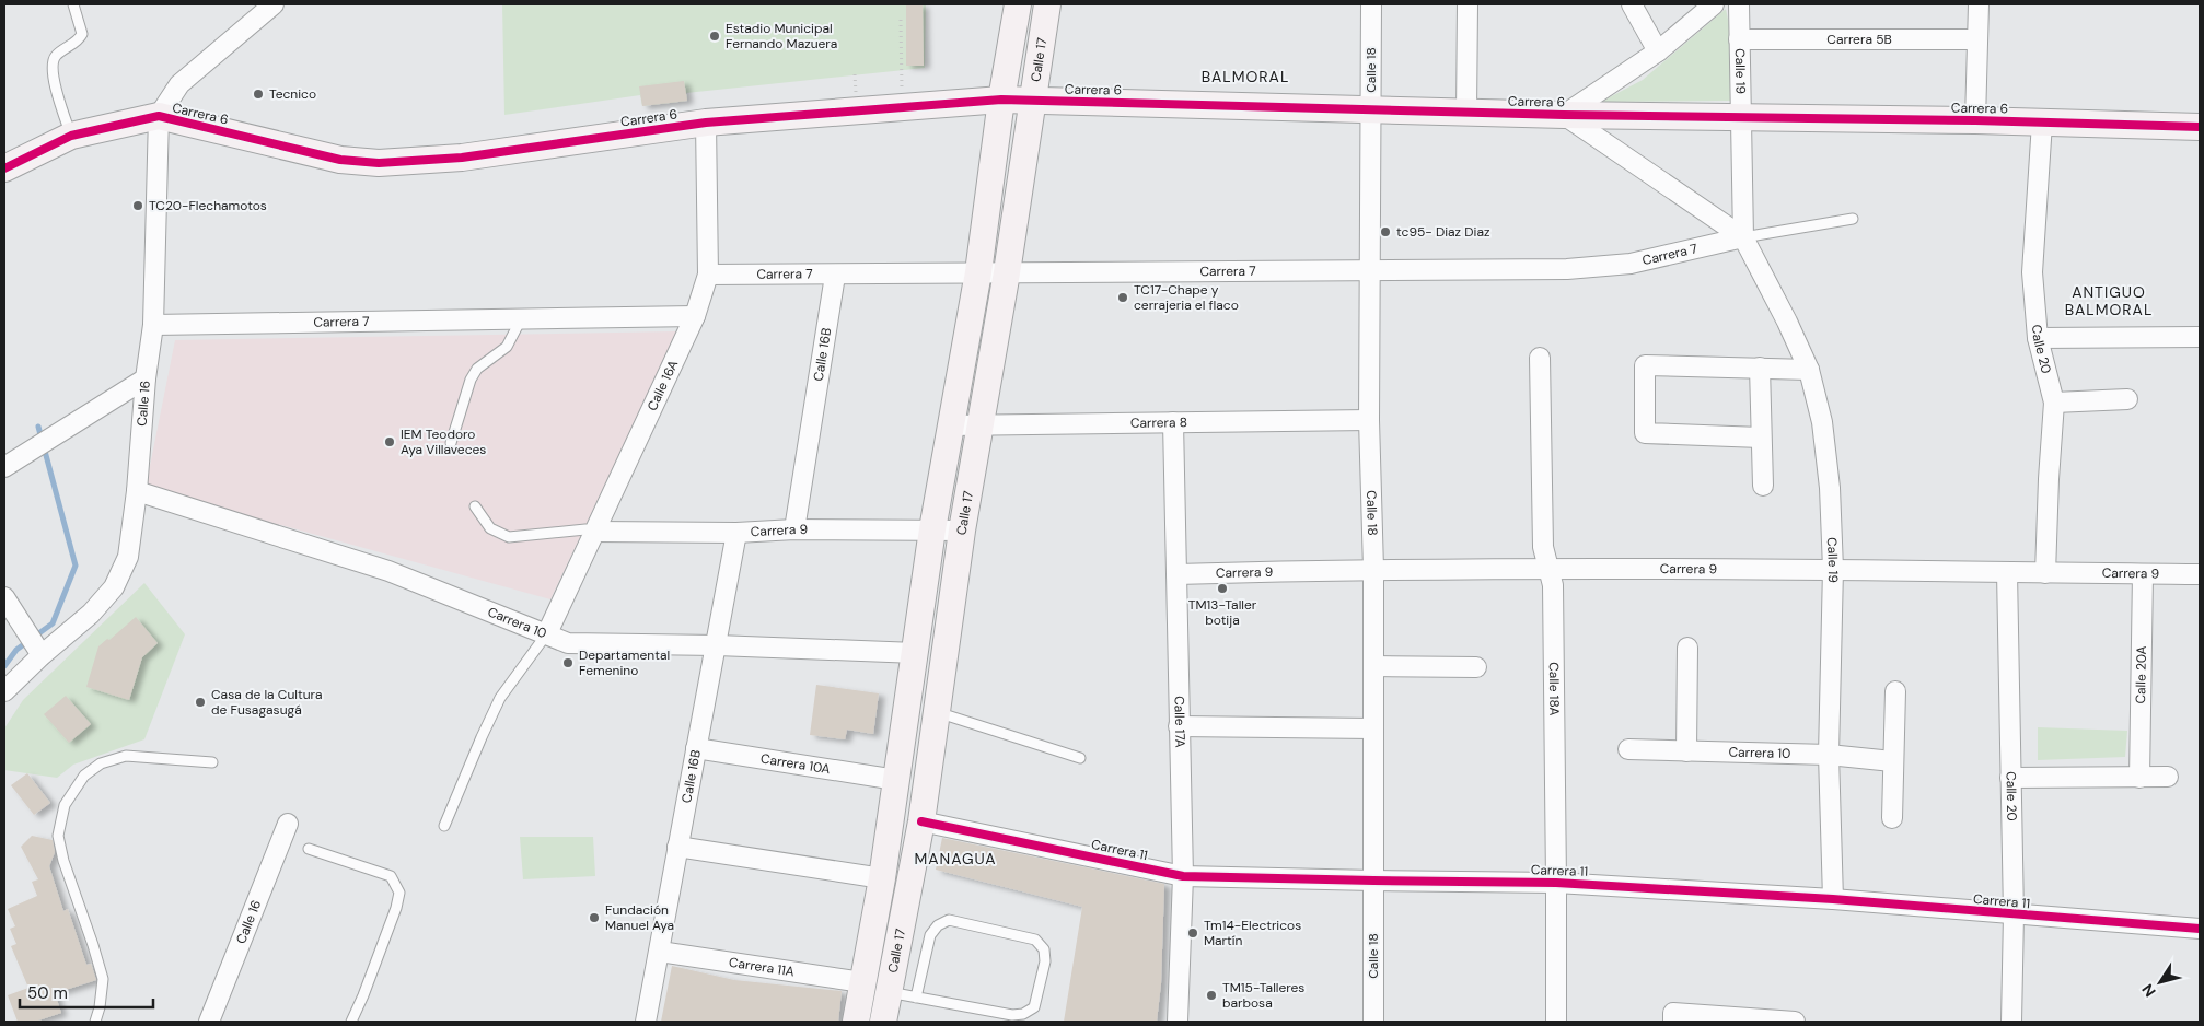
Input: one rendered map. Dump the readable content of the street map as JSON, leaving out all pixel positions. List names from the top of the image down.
{
  "streets": {
    "street": [
      "Carrera 5B",
      "Calle 17",
      "Calle 18",
      "Calle 19",
      "Carrera 6",
      "Carrera 7",
      "Calle 20",
      "Calle 16B",
      "Calle 16A",
      "Calle 16",
      "Carrera 8",
      "Carrera 9",
      "Carrera 10",
      "Calle 20A",
      "Calle 18A",
      "Calle 17A",
      "Carrera 10A",
      "Carrera 11",
      "Carrera 11A"
    ]
  },
  "crossings": [
    ["Carrera 5B", "Calle 19"],
    ["Calle 17", "Carrera 6"],
    ["Calle 17", "Carrera 7"],
    ["Calle 17", "Carrera 8"],
    ["Calle 17", "Carrera 9"],
    ["Calle 17", "Carrera 10"],
    ["Calle 17", "Carrera 10A"],
    ["Calle 17", "Carrera 11"],
    ["Calle 17", "Carrera 11A"],
    ["Calle 18", "Carrera 6"],
    ["Calle 18", "Carrera 7"],
    ["Calle 18", "Carrera 8"],
    ["Calle 18", "Carrera 9"],
    ["Calle 18", "Carrera 11"],
    ["Calle 19", "Carrera 6"],
    ["Calle 19", "Carrera 7"],
    ["Calle 19", "Carrera 9"],
    ["Calle 19", "Carrera 10"],
    ["Calle 19", "Carrera 11"],
    ["Carrera 6", "Calle 20"],
    ["Carrera 6", "Calle 16A"],
    ["Carrera 6", "Calle 16"],
    ["Carrera 7", "Calle 16B"],
    ["Carrera 7", "Calle 16A"],
    ["Carrera 7", "Calle 16"],
    ["Calle 20", "Carrera 9"],
    ["Calle 20", "Carrera 11"],
    ["Calle 16B", "Carrera 9"],
    ["Calle 16B", "Carrera 10"],
    ["Calle 16B", "Carrera 10A"],
    ["Calle 16B", "Carrera 11A"],
    ["Calle 16A", "Carrera 9"],
    ["Calle 16A", "Carrera 10"],
    ["Calle 16", "Carrera 10"],
    ["Carrera 8", "Calle 17A"],
    ["Carrera 9", "Calle 20A"],
    ["Carrera 9", "Calle 18A"],
    ["Carrera 9", "Calle 17A"],
    ["Calle 18A", "Carrera 11"],
    ["Calle 17A", "Carrera 11"]
  ],
  "districts": ["BALMORAL", "ANTIGUO BALMORAL", "MANAGUA"],
  "places": [
    "Estadio Municipal Fernando Mazuera",
    "Tecnico",
    "TC20-Flechamotos",
    "tc95- Diaz Diaz",
    "TC17-Chape y cerrajeria el flaco",
    "IEM Teodoro Aya Villaveces",
    "TM13-Taller botija",
    "Departamental Femenino",
    "Casa de la Cultura de Fusagasugá",
    "Fundación Manuel Aya",
    "Tm14-Electricos Martín",
    "TM15-Talleres barbosa"
  ],
  "scale_bar": "50 m",
  "north": "bottom left"
}
